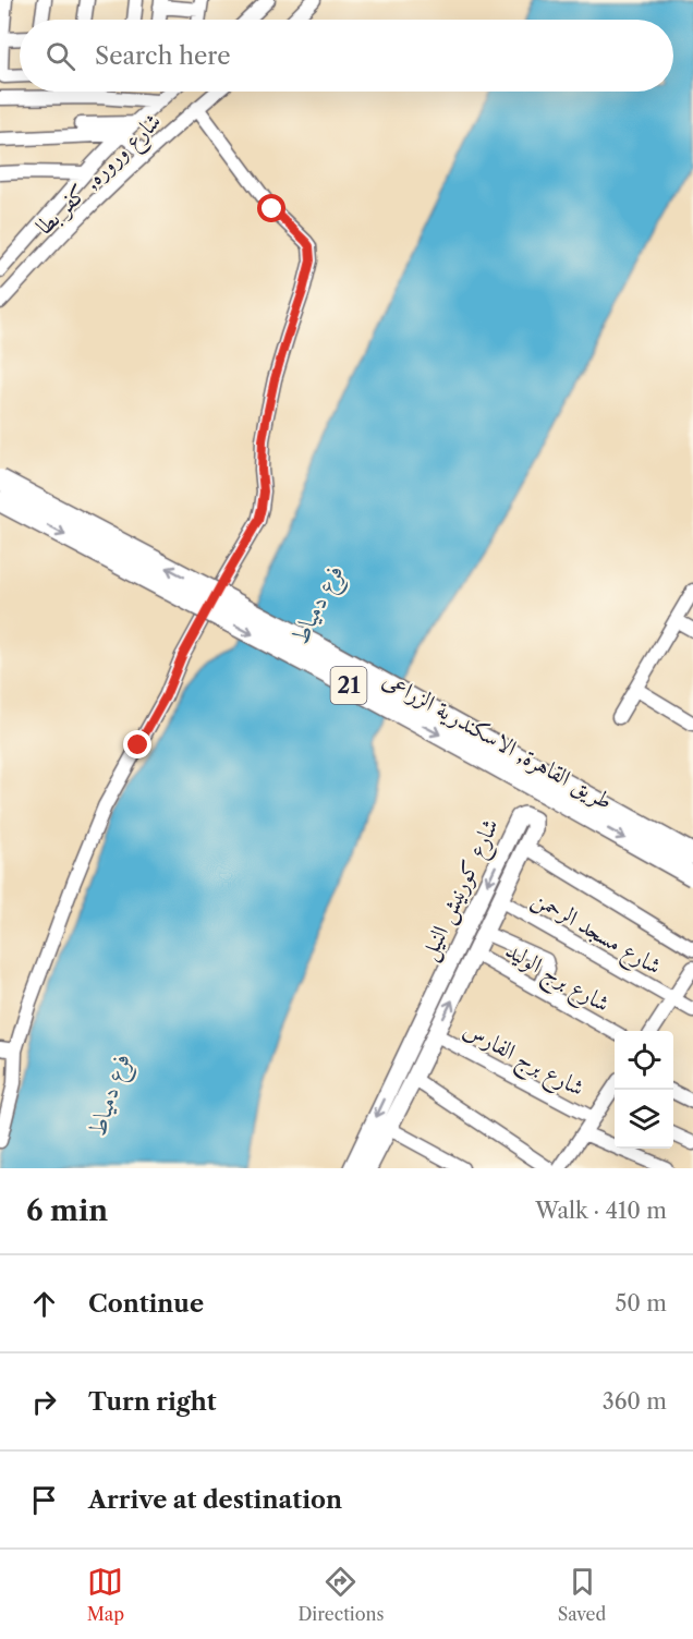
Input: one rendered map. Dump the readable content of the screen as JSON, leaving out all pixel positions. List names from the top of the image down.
{
  "streets": {
    "highway": ["21", "طريق القاهرة, الاسكندرية الزراعى"],
    "main road": ["شارع كورنيش النيل"],
    "street": [
      "شارع وروره, كفر بطا",
      "شارع مسجد الرحمن",
      "شارع برج الوليد",
      "شارع برج الفارس"
    ]
  },
  "crossings": [
    ["شارع كورنيش النيل", "شارع مسجد الرحمن"],
    ["شارع كورنيش النيل", "شارع برج الوليد"],
    ["شارع كورنيش النيل", "شارع برج الفارس"]
  ],
  "water": ["فرع دمياط"],
  "page": {
    "search": "Search here",
    "heading": ["6 min", "Walk · 410 m"],
    "list": [
      ["Continue", "50 m"],
      ["Turn right", "360 m"],
      "Arrive at destination"
    ],
    "nav": ["Map", "Directions", "Saved"]
  }
}
